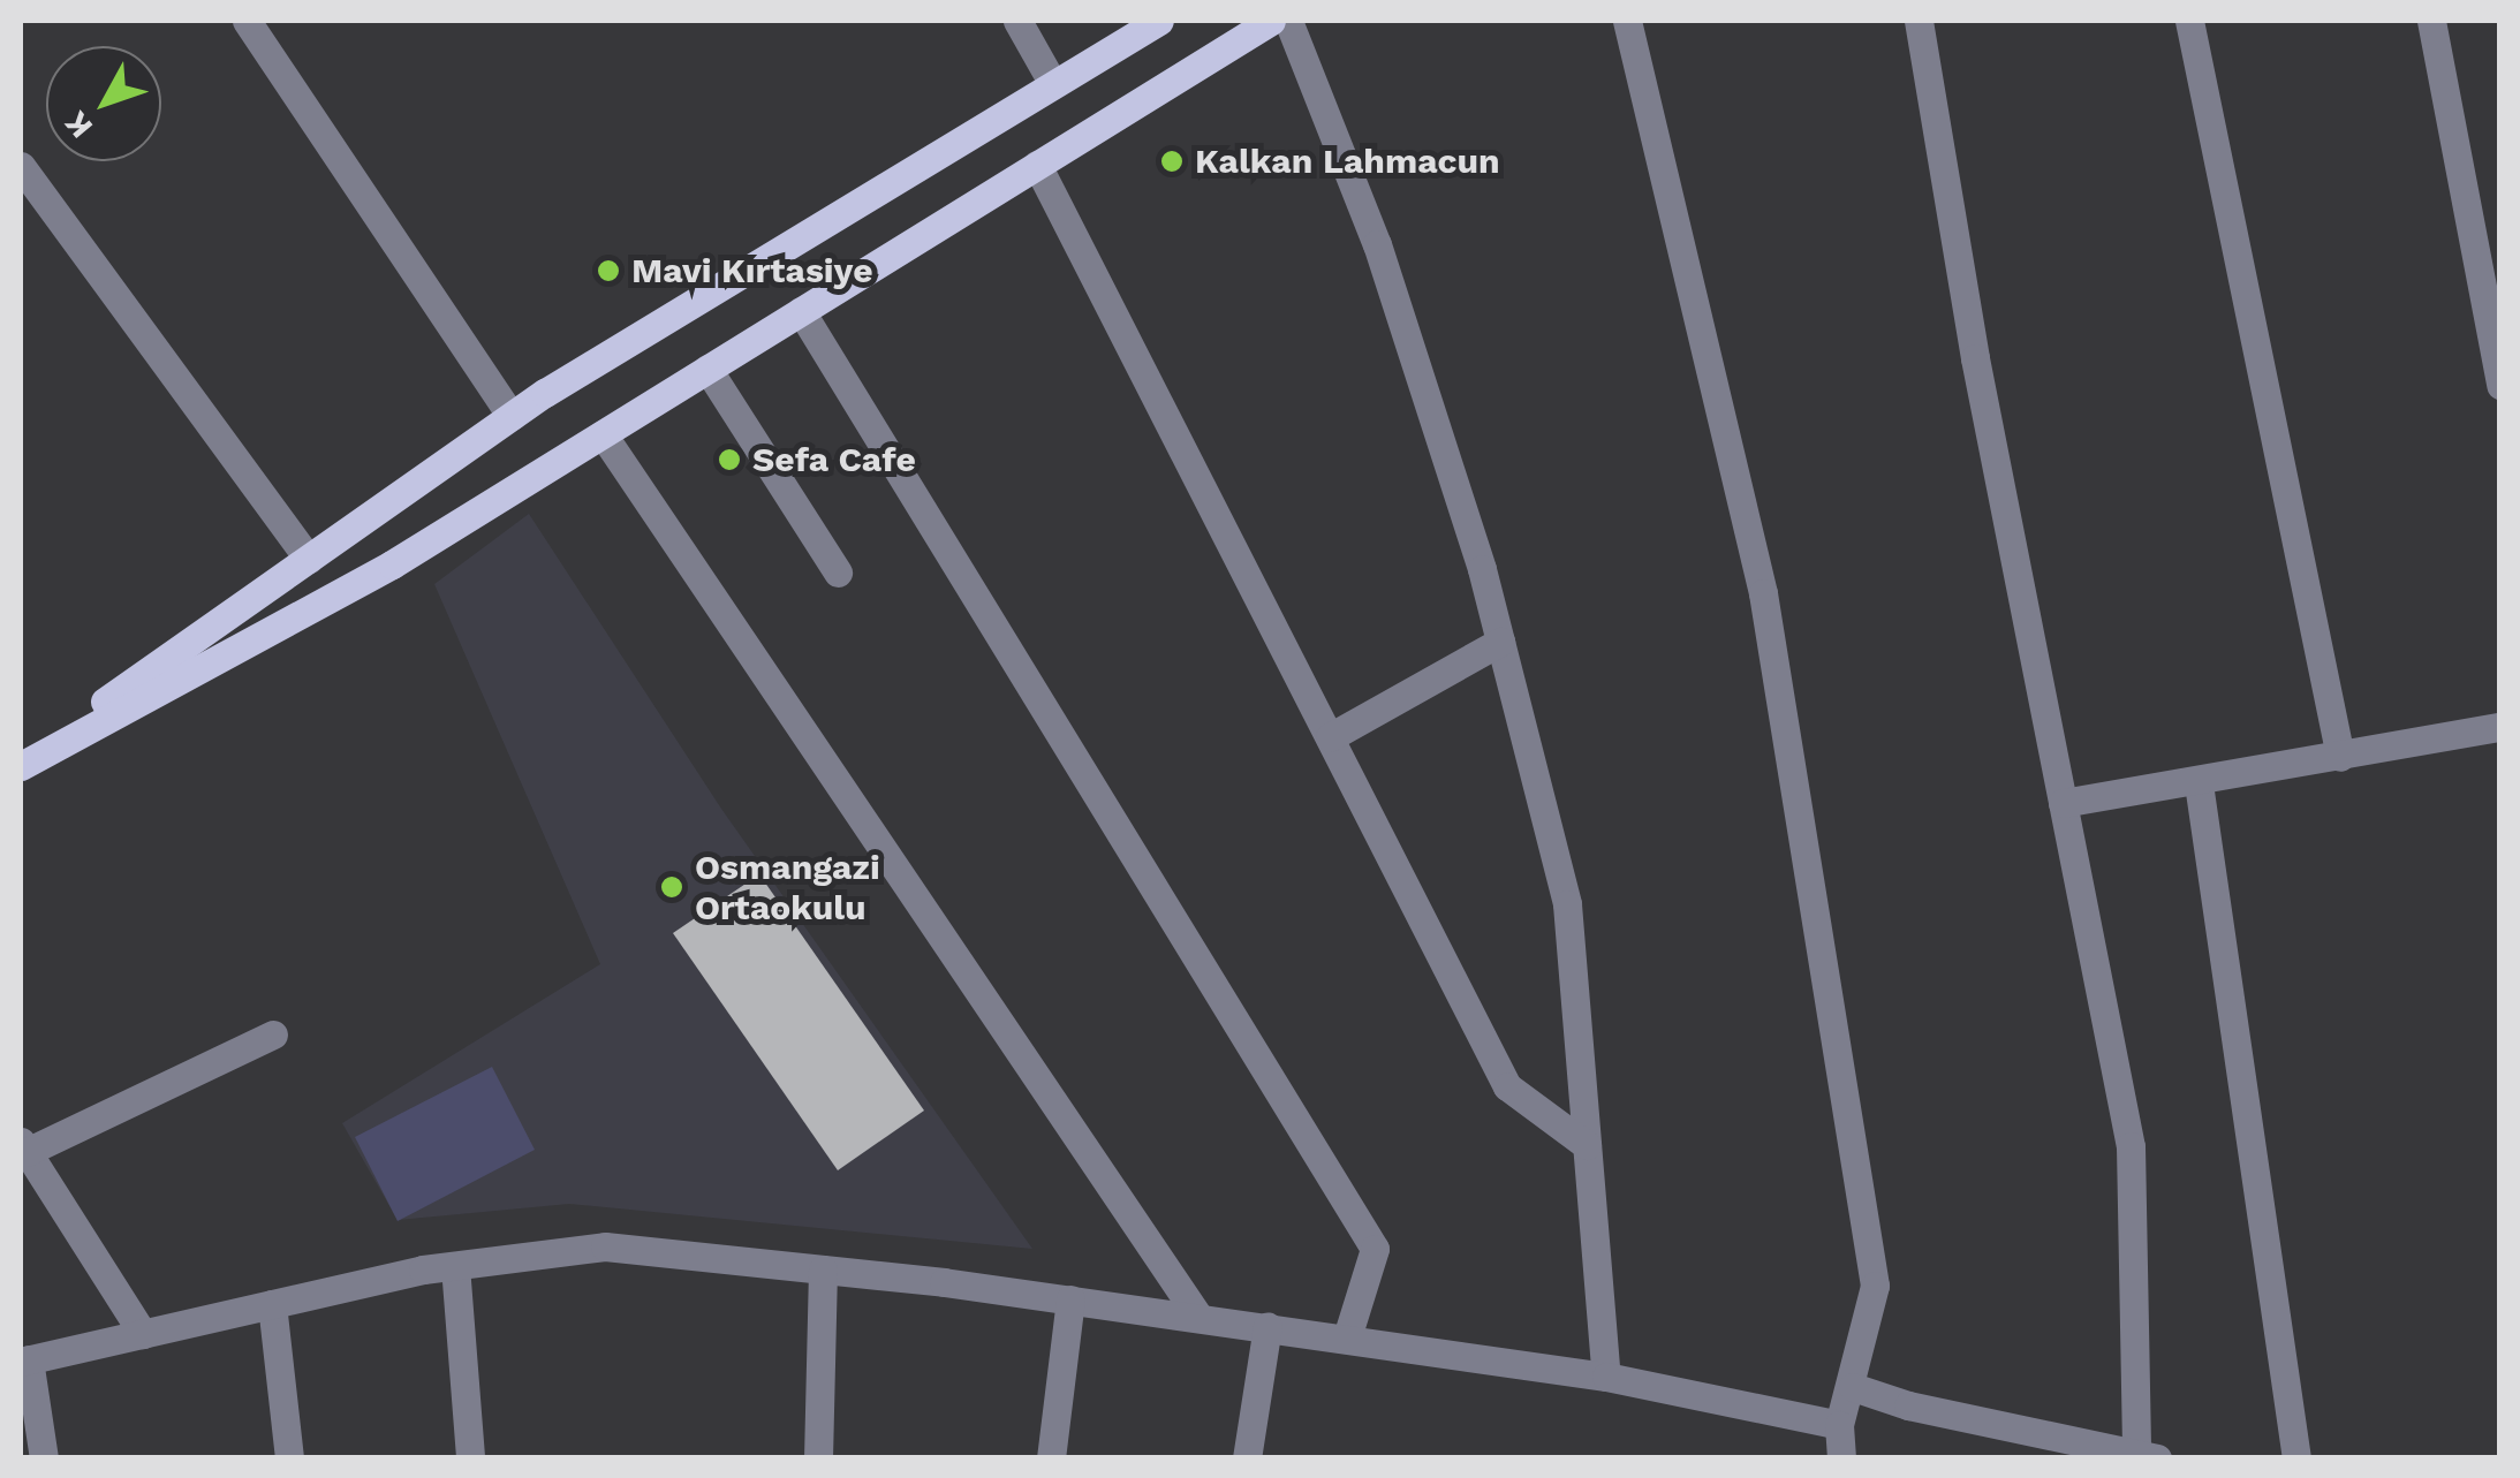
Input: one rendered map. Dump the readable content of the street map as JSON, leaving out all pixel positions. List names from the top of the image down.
{
  "places": [
    "Kalkan Lahmacun",
    "Mavi Kırtasiye",
    "Sefa Cafe",
    "Osmangazi Ortaokulu"
  ],
  "north": "bottom left"
}
